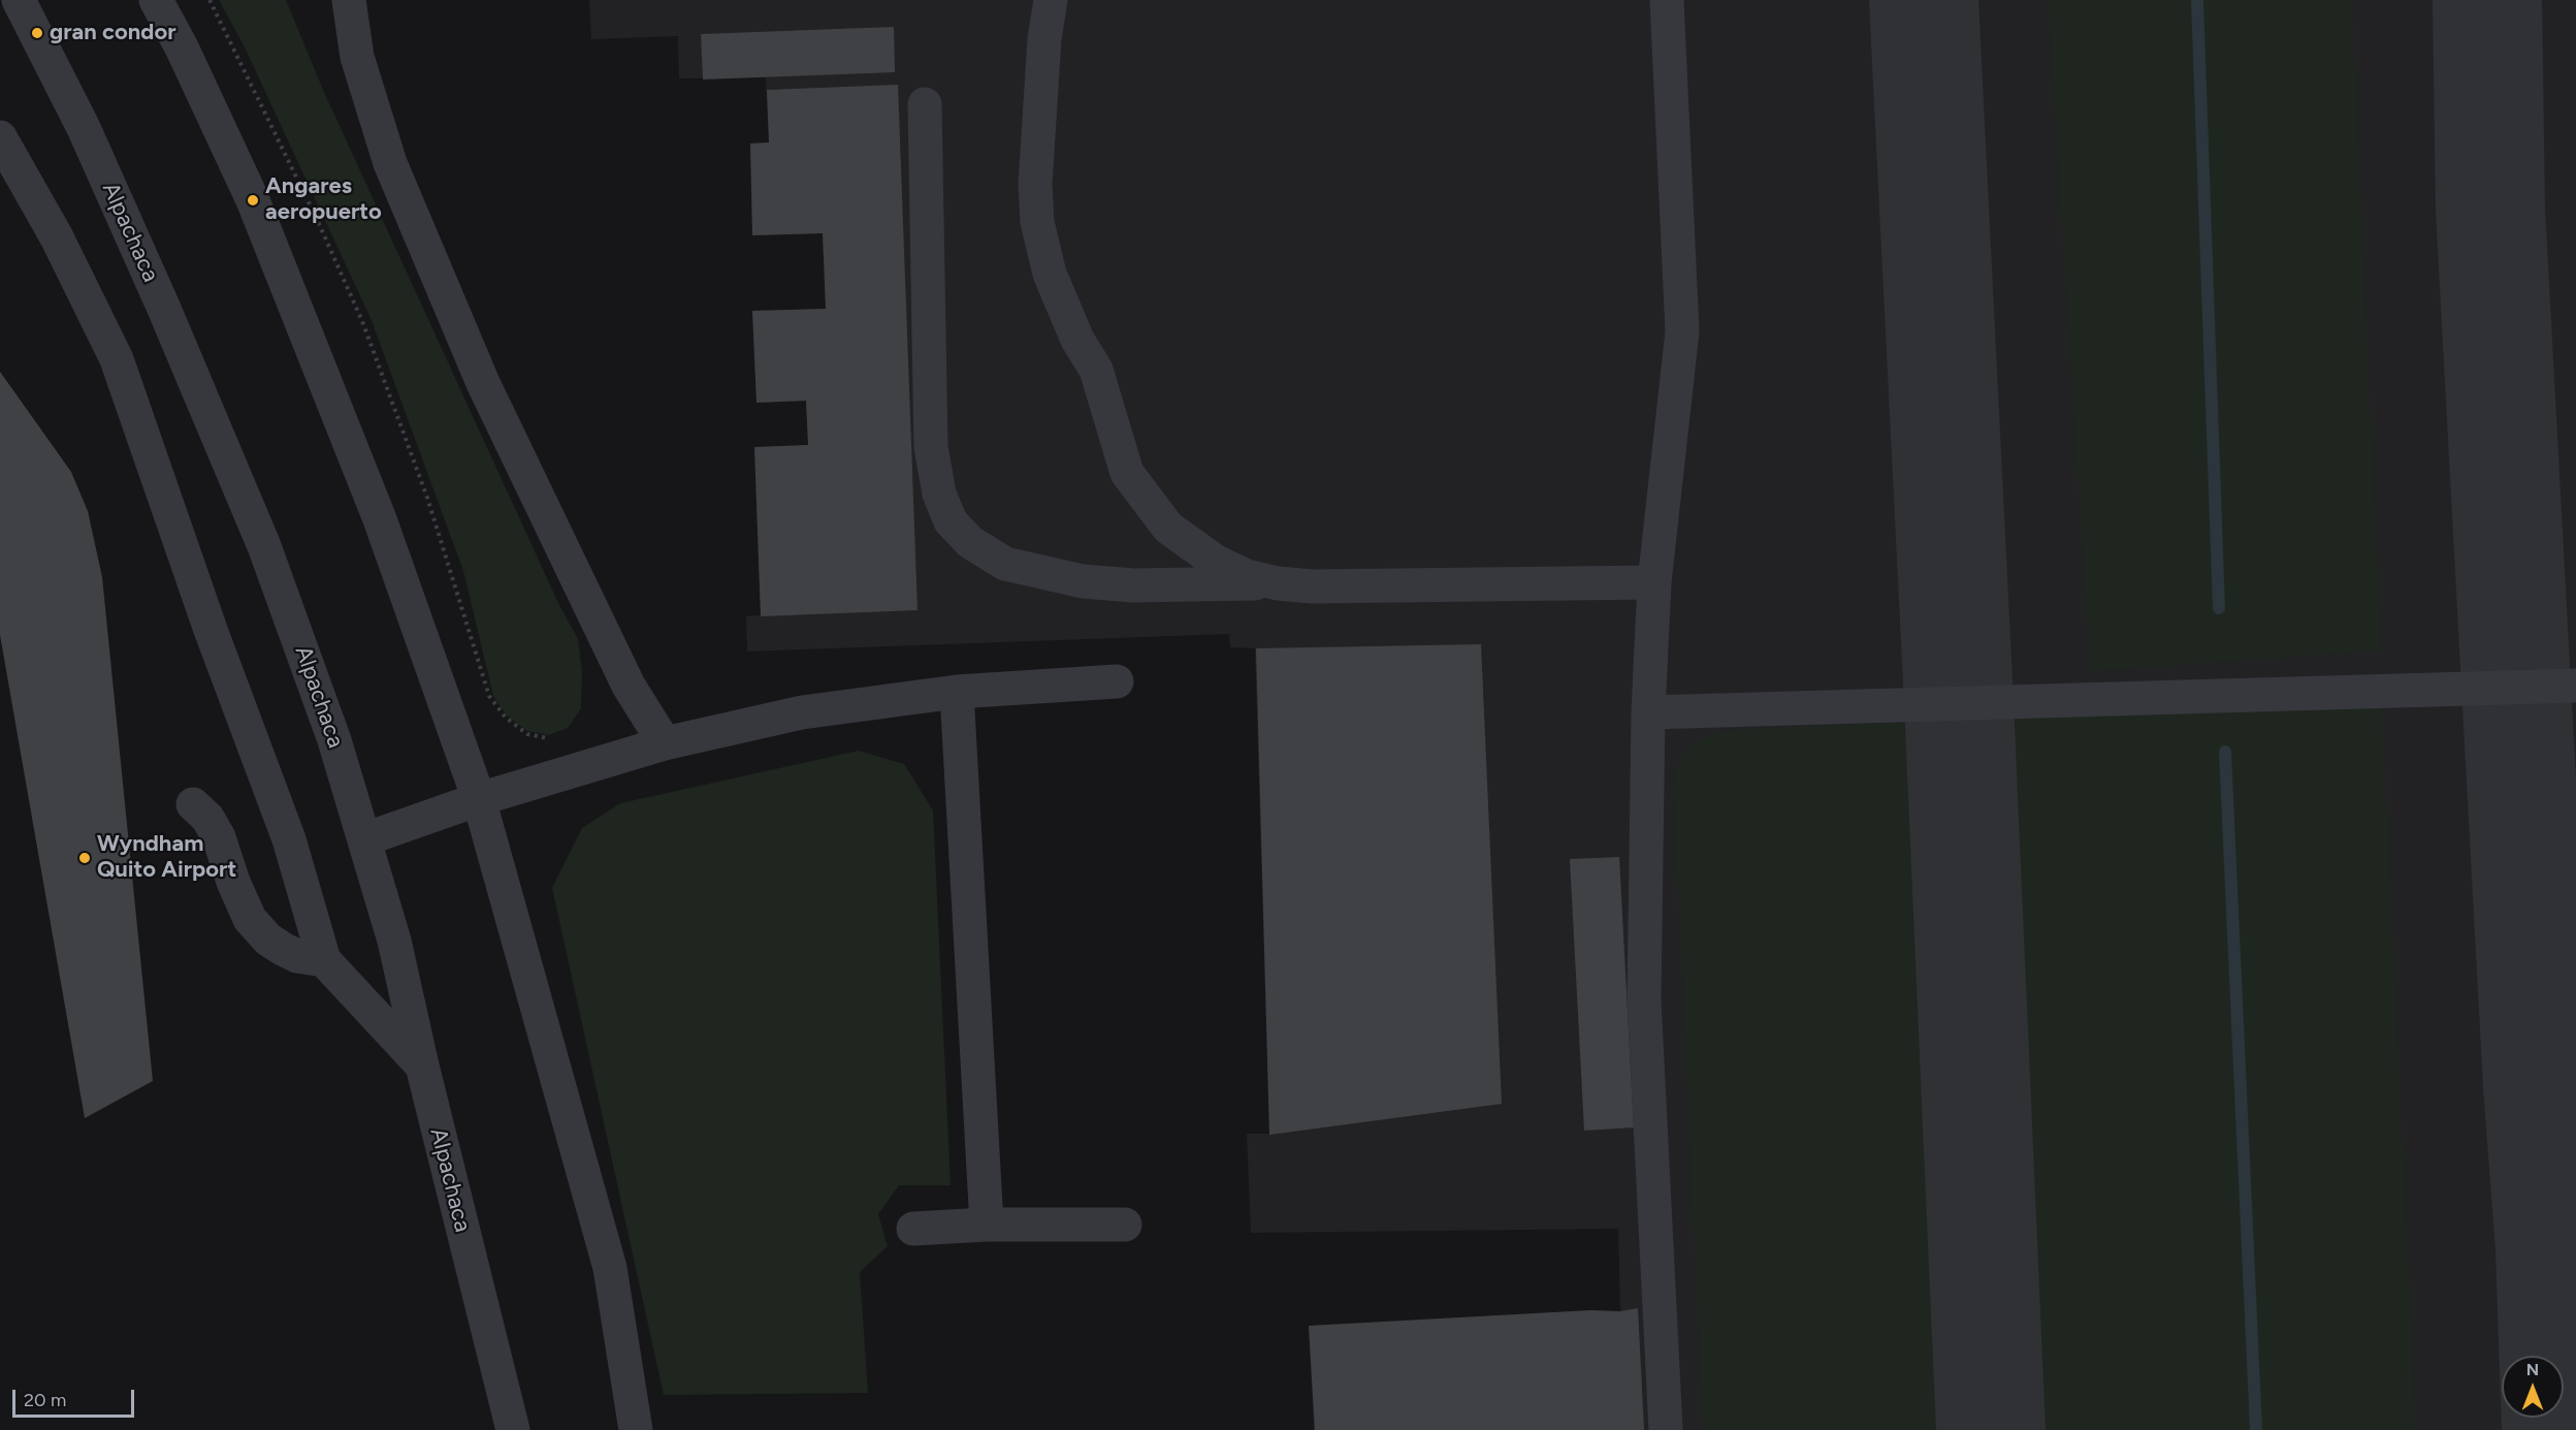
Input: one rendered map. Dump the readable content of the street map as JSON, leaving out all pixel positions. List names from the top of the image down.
{
  "streets": {
    "lane": ["Alpachaca"]
  },
  "places": ["gran condor", "Angares aeropuerto", "Wyndham Quito Airport"],
  "scale_bar": "20 m",
  "north": "top"
}
